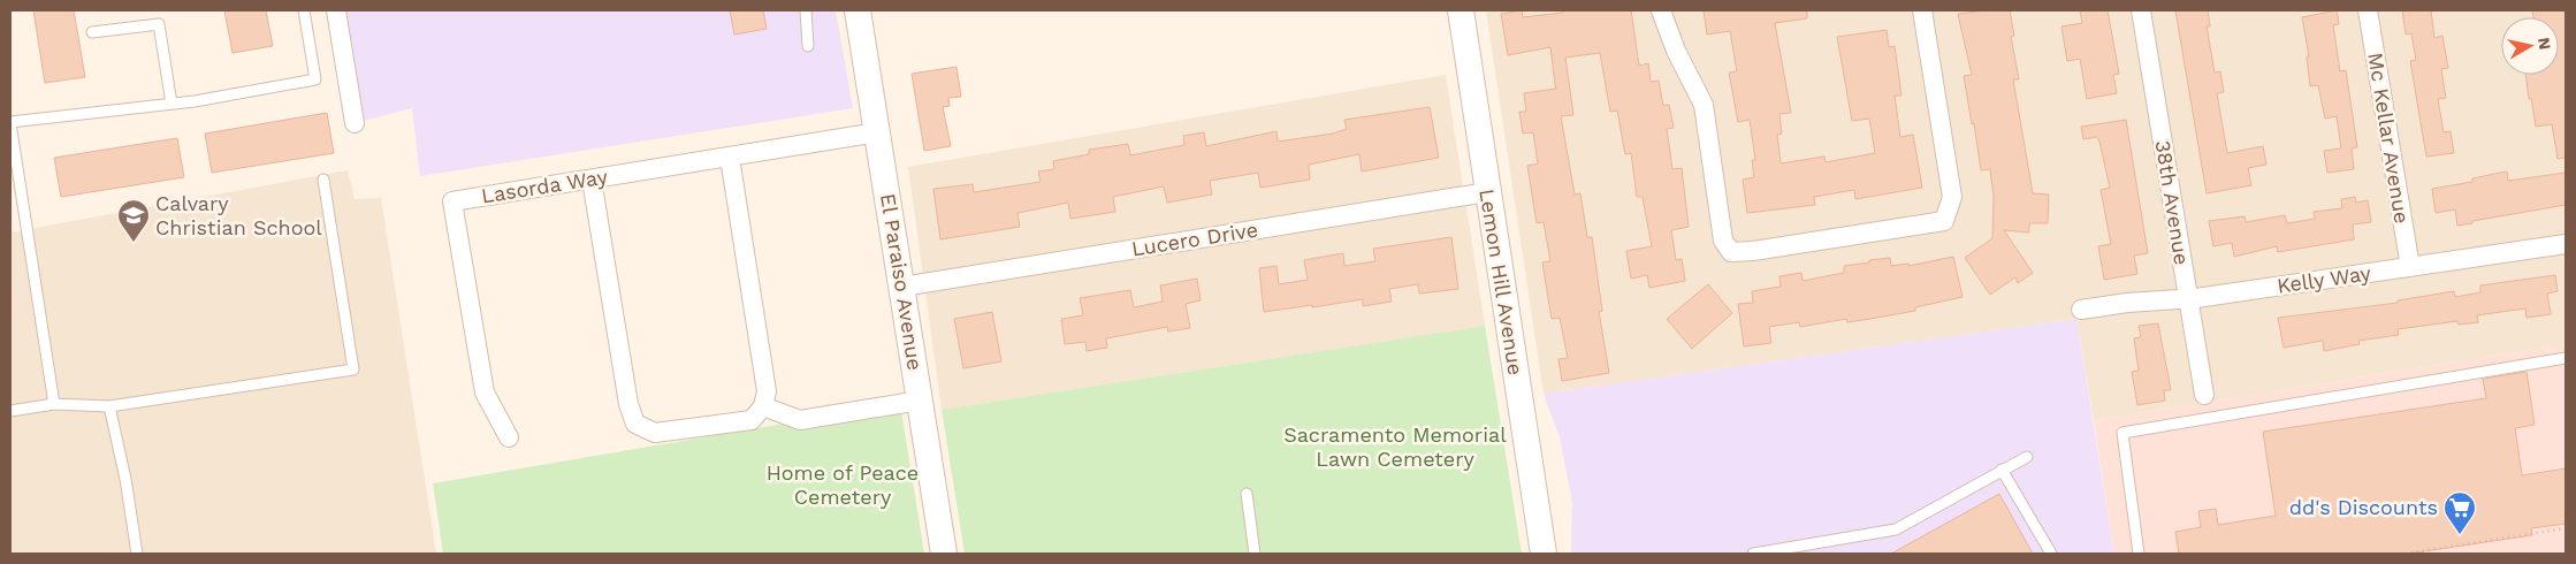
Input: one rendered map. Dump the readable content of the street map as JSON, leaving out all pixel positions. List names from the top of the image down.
{
  "streets": {
    "street": [
      "Mc Kellar Avenue",
      "Lasorda Way",
      "38th Avenue",
      "Lucero Drive",
      "Kelly Way",
      "El Paraiso Avenue",
      "Lemon Hill Avenue"
    ]
  },
  "crossings": [
    ["Mc Kellar Avenue", "Kelly Way"],
    ["Lasorda Way", "El Paraiso Avenue"],
    ["38th Avenue", "Kelly Way"],
    ["Lucero Drive", "El Paraiso Avenue"],
    ["Lucero Drive", "Lemon Hill Avenue"]
  ],
  "parks": ["Sacramento Memorial Lawn Cemetery", "Home of Peace Cemetery"],
  "places": {
    "school or university": ["Calvary Christian School"],
    "supermarket": ["dd's Discounts"]
  },
  "north": "right"
}
